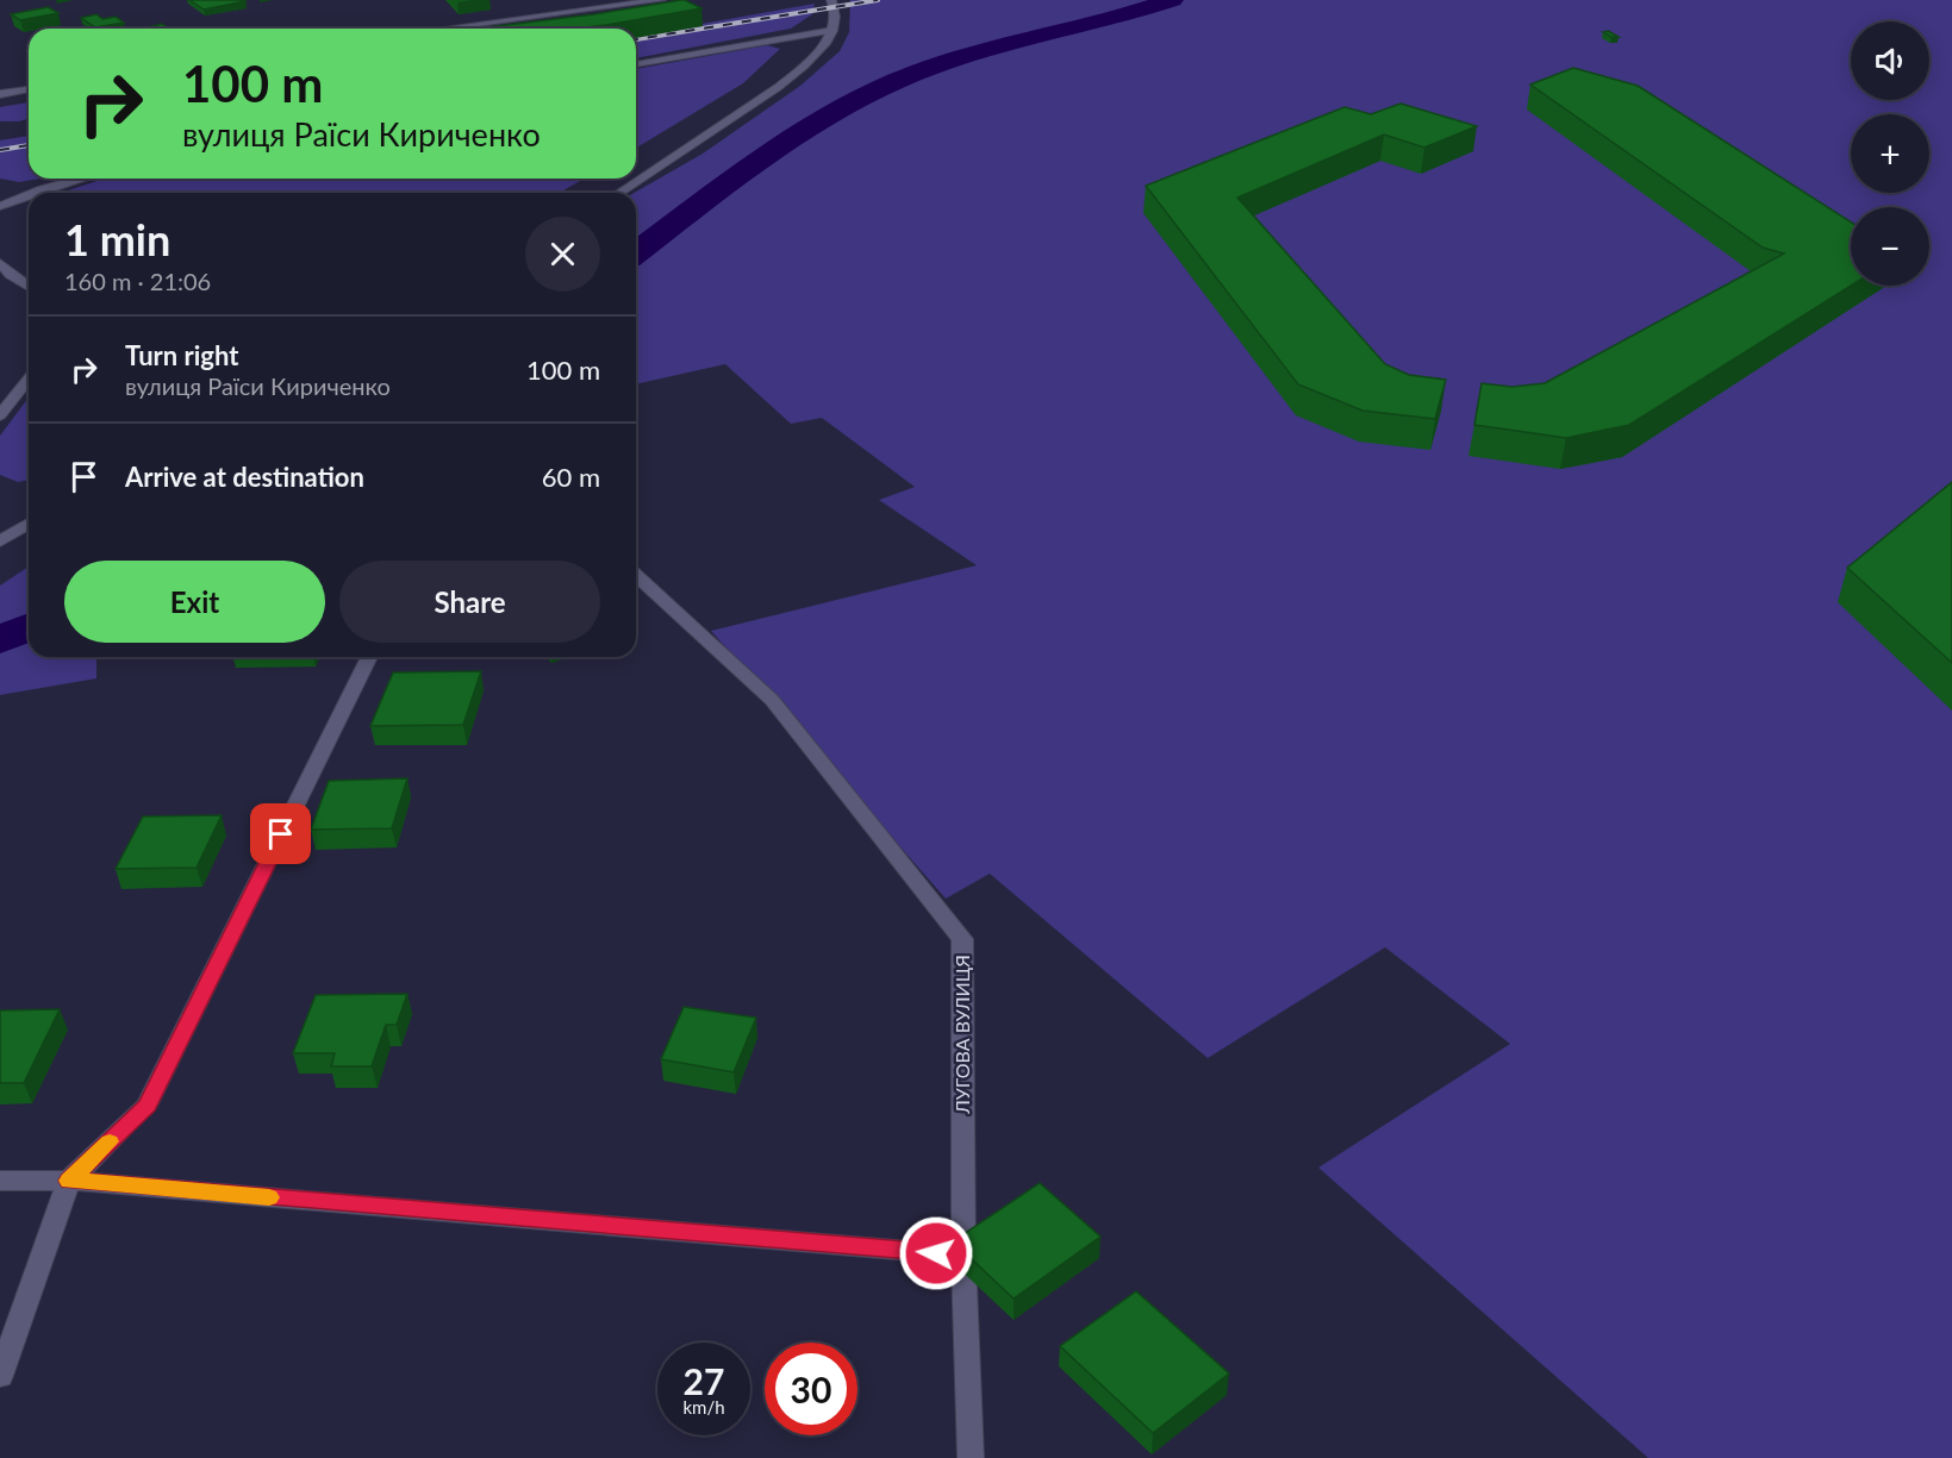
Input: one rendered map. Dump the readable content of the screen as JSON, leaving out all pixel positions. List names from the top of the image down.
{
  "streets": {
    "street": ["ЛУГОВА ВУЛИЦЯ"]
  },
  "page": {
    "map_buttons": ["+", "−"],
    "turn": ["100 m", "вулиця Раїси Кириченко"],
    "heading": ["1 min", "160 m · 21:06"],
    "list": [
      {
        "name": "Turn right",
        "note": "вулиця Раїси Кириченко",
        "value": "100 m"
      },
      {
        "name": "Arrive at destination",
        "value": "60 m"
      }
    ],
    "buttons": ["Exit", "Share"],
    "speed": "27 km/h",
    "limit": "30"
  }
}
